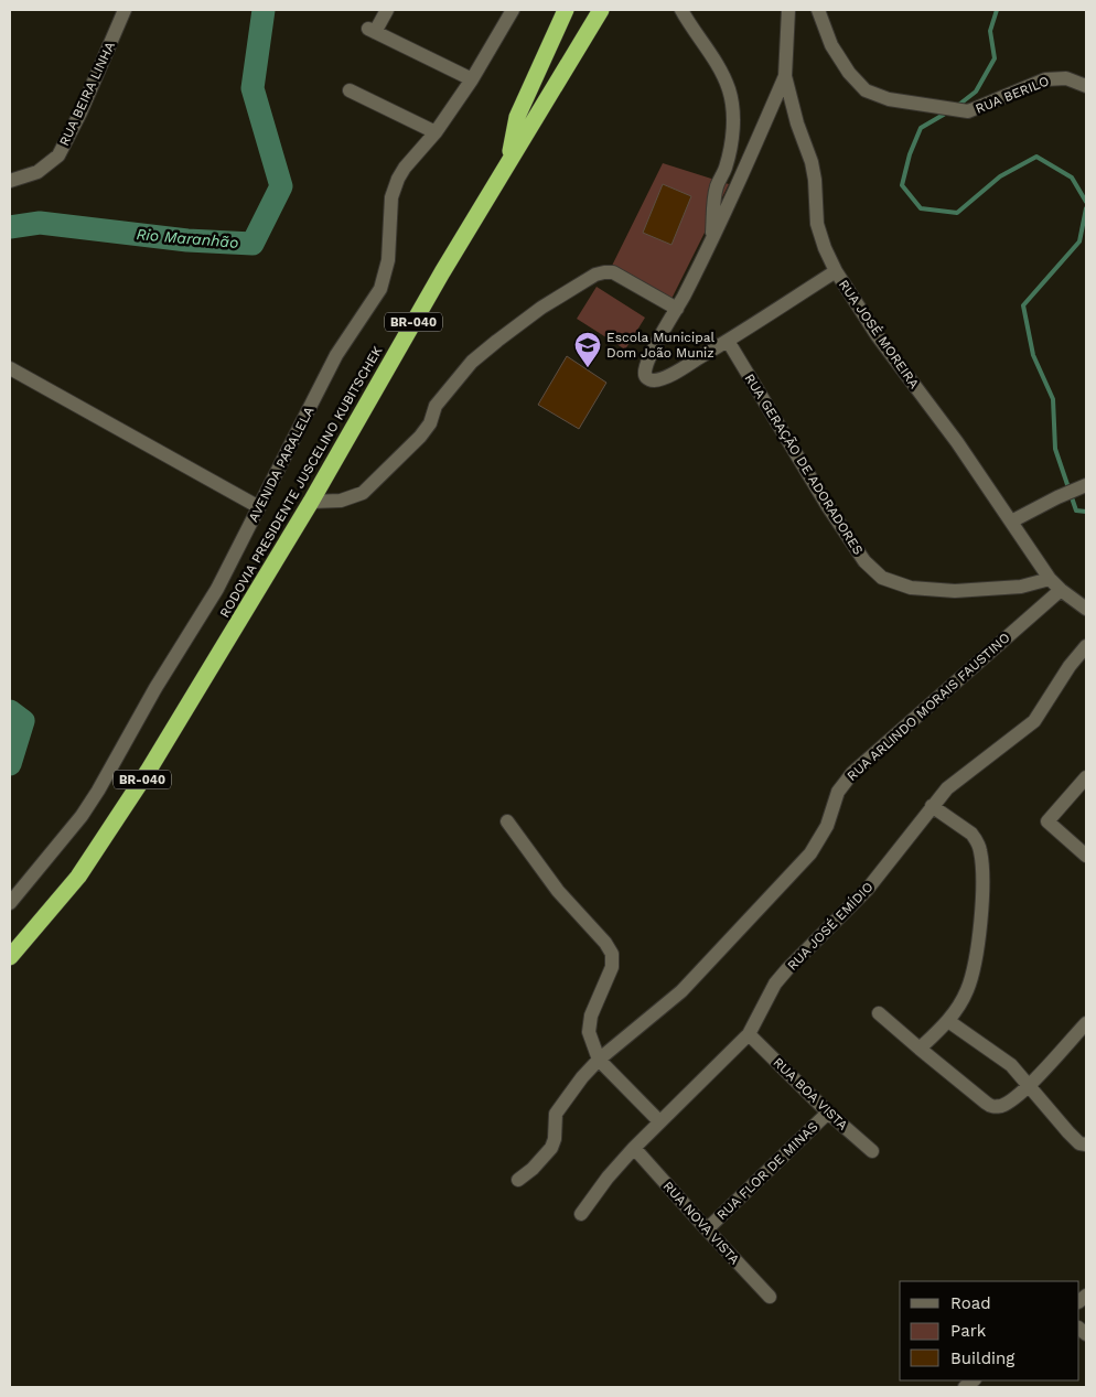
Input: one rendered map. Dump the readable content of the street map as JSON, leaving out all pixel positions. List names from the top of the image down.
{
  "streets": {
    "highway": ["BR-040", "RODOVIA PRESIDENTE JUSCELINO KUBITSCHEK"],
    "street": [
      "RUA BEIRA LINHA",
      "RUA BERILO",
      "RUA JOSÉ MOREIRA",
      "AVENIDA PARALELA",
      "RUA GERAÇÃO DE ADORADORES",
      "RUA ARLINDO MORAIS FAUSTINO",
      "RUA JOSÉ EMÍDIO",
      "RUA BOA VISTA",
      "RUA FLOR DE MINAS",
      "RUA NOVA VISTA"
    ]
  },
  "crossings": [
    ["RUA JOSÉ MOREIRA", "RUA GERAÇÃO DE ADORADORES"],
    ["RUA JOSÉ MOREIRA", "RUA ARLINDO MORAIS FAUSTINO"],
    ["RUA JOSÉ EMÍDIO", "RUA BOA VISTA"],
    ["RUA JOSÉ EMÍDIO", "RUA NOVA VISTA"],
    ["RUA BOA VISTA", "RUA FLOR DE MINAS"],
    ["RUA FLOR DE MINAS", "RUA NOVA VISTA"]
  ],
  "water": ["Rio Maranhão"],
  "places": {
    "school or university": ["Escola Municipal Dom João Muniz"]
  },
  "legend": ["Road", "Park", "Building"]
}
